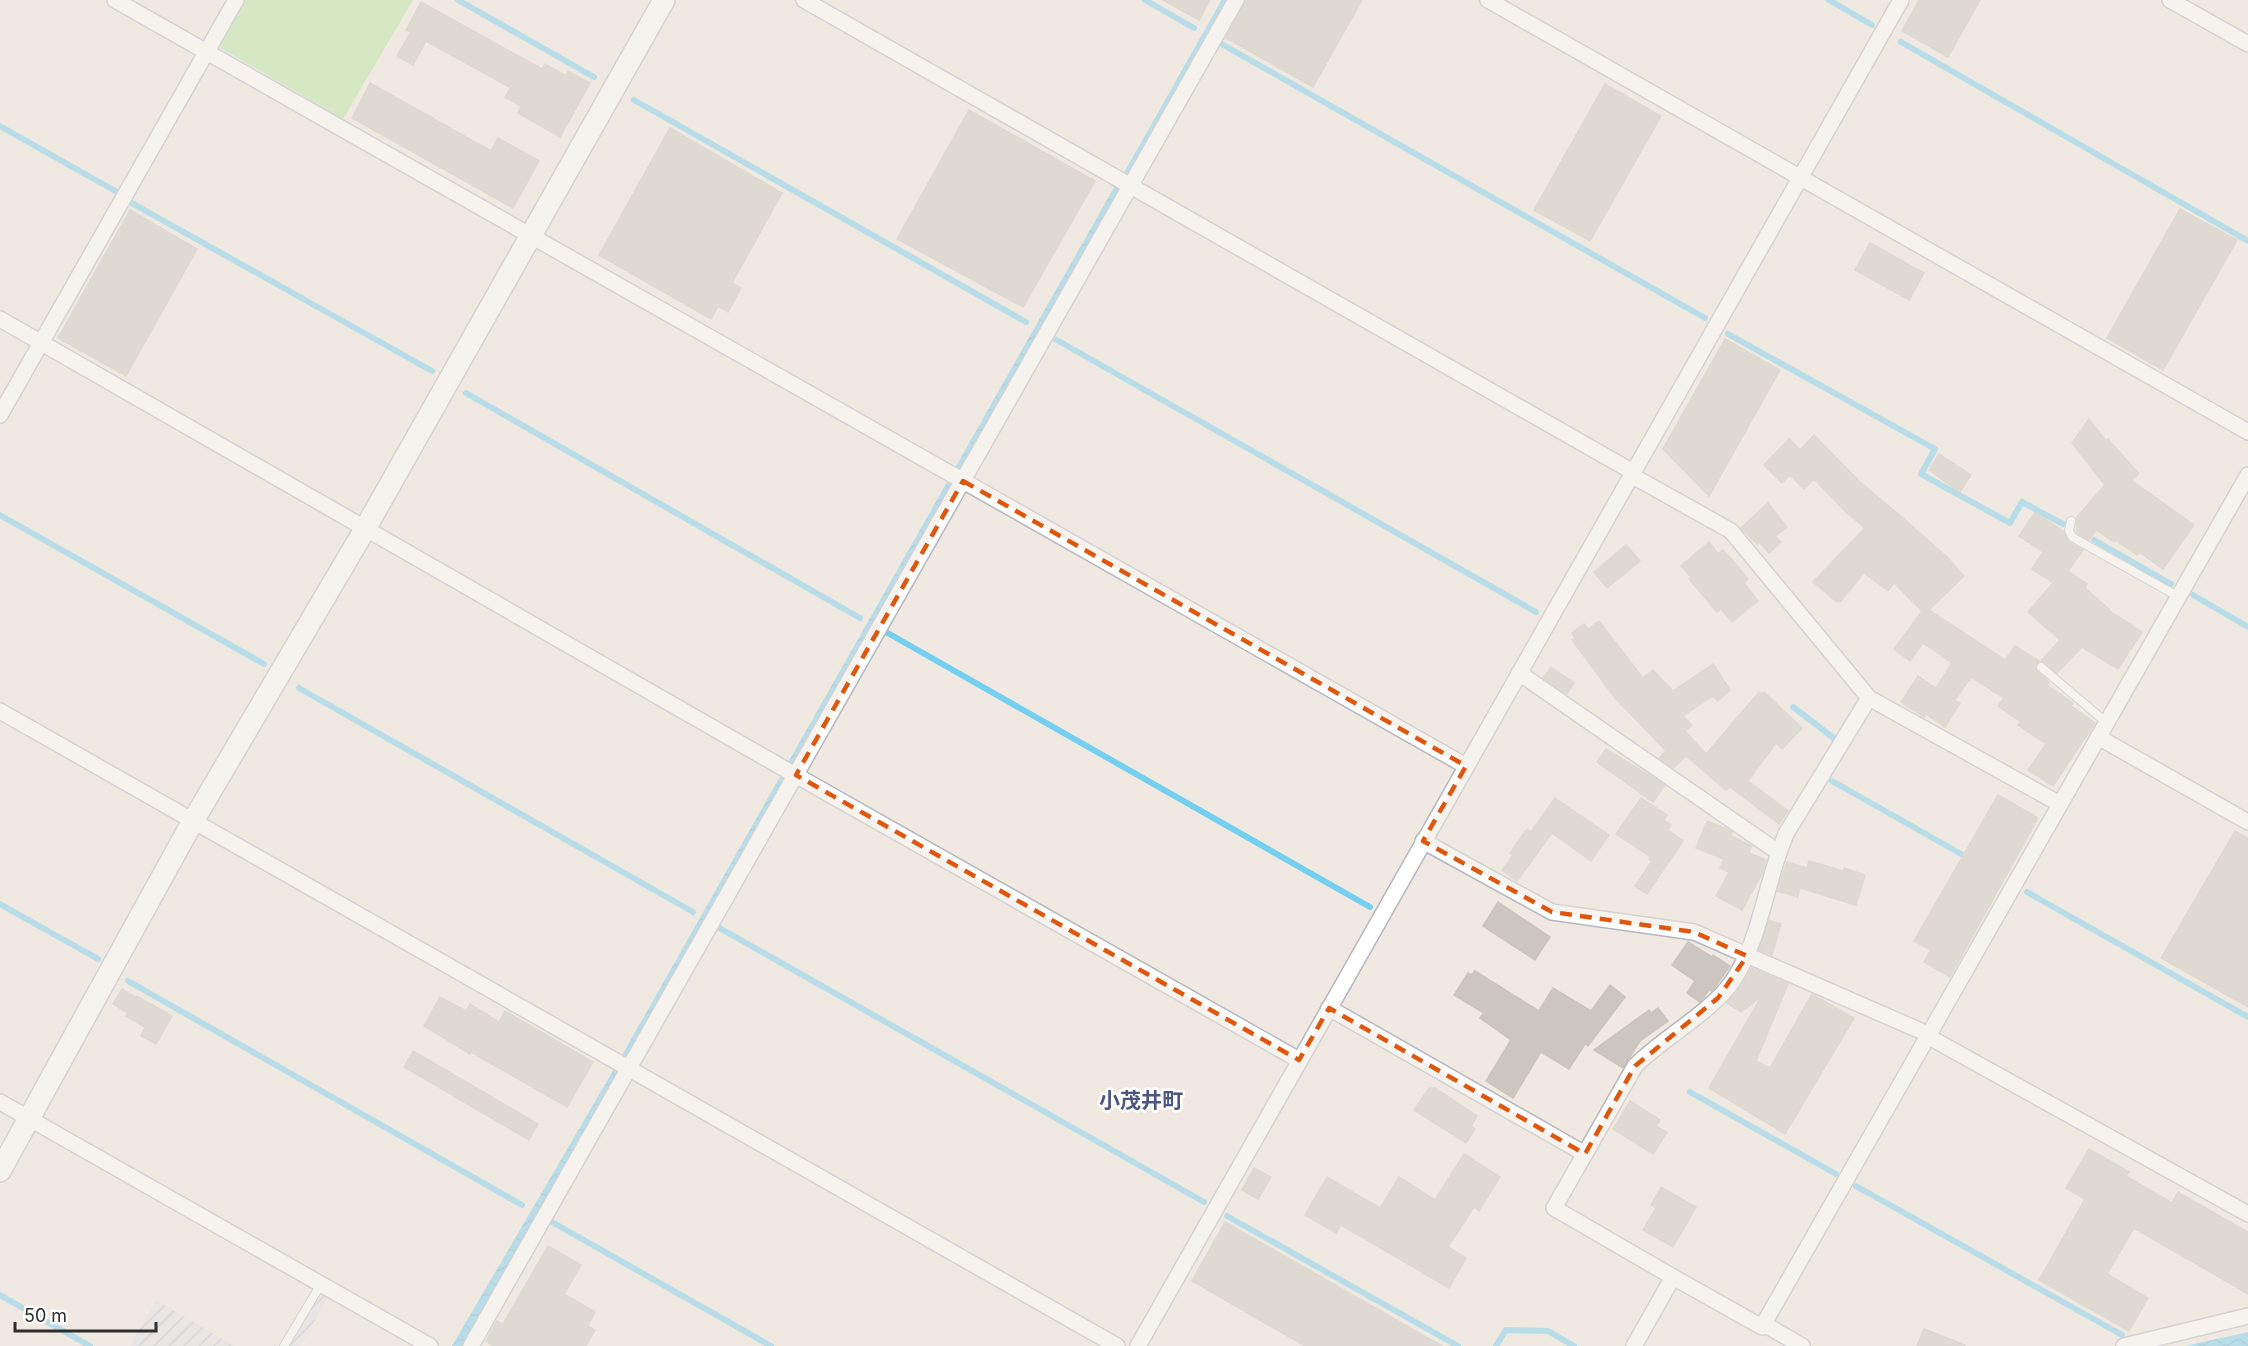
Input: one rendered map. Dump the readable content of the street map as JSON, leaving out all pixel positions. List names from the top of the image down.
{
  "districts": ["小茂井町"],
  "scale_bar": "50 m"
}
